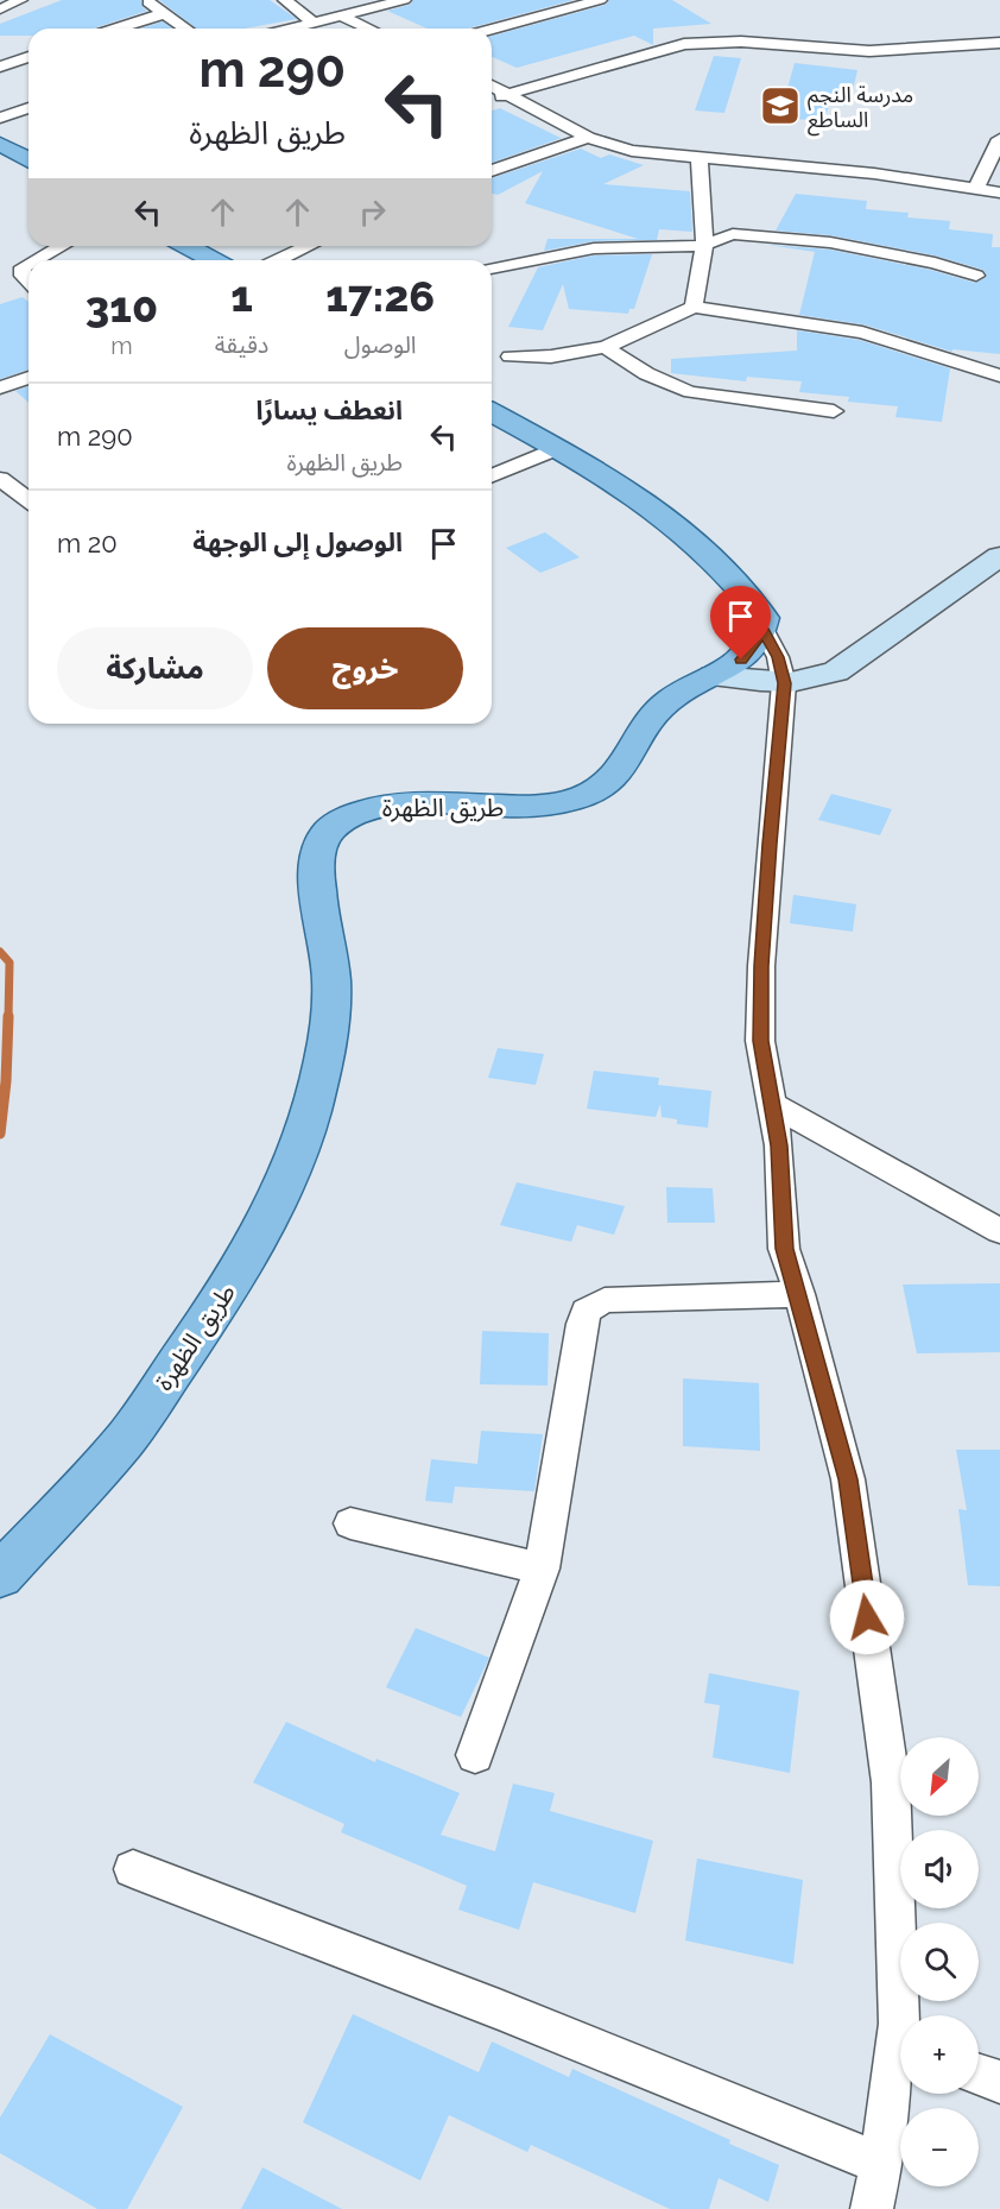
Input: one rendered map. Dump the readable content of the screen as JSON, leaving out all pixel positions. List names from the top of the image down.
{
  "streets": {
    "main road": ["طريق الظهرة"]
  },
  "places": {
    "school or university": ["مدرسة النجم الساطع"]
  },
  "north": "bottom left",
  "page": {
    "turn": ["290 m", "طريق الظهرة"],
    "eta": [
      "17:26",
      "الوصول",
      "1",
      "دقيقة",
      "310",
      "m"
    ],
    "list": [
      {
        "name": "انعطف يسارًا",
        "note": "طريق الظهرة",
        "value": "290 m"
      },
      {
        "name": "الوصول إلى الوجهة",
        "value": "20 m"
      }
    ],
    "buttons": ["خروج", "مشاركة"],
    "map_buttons": ["+", "−"]
  }
}
